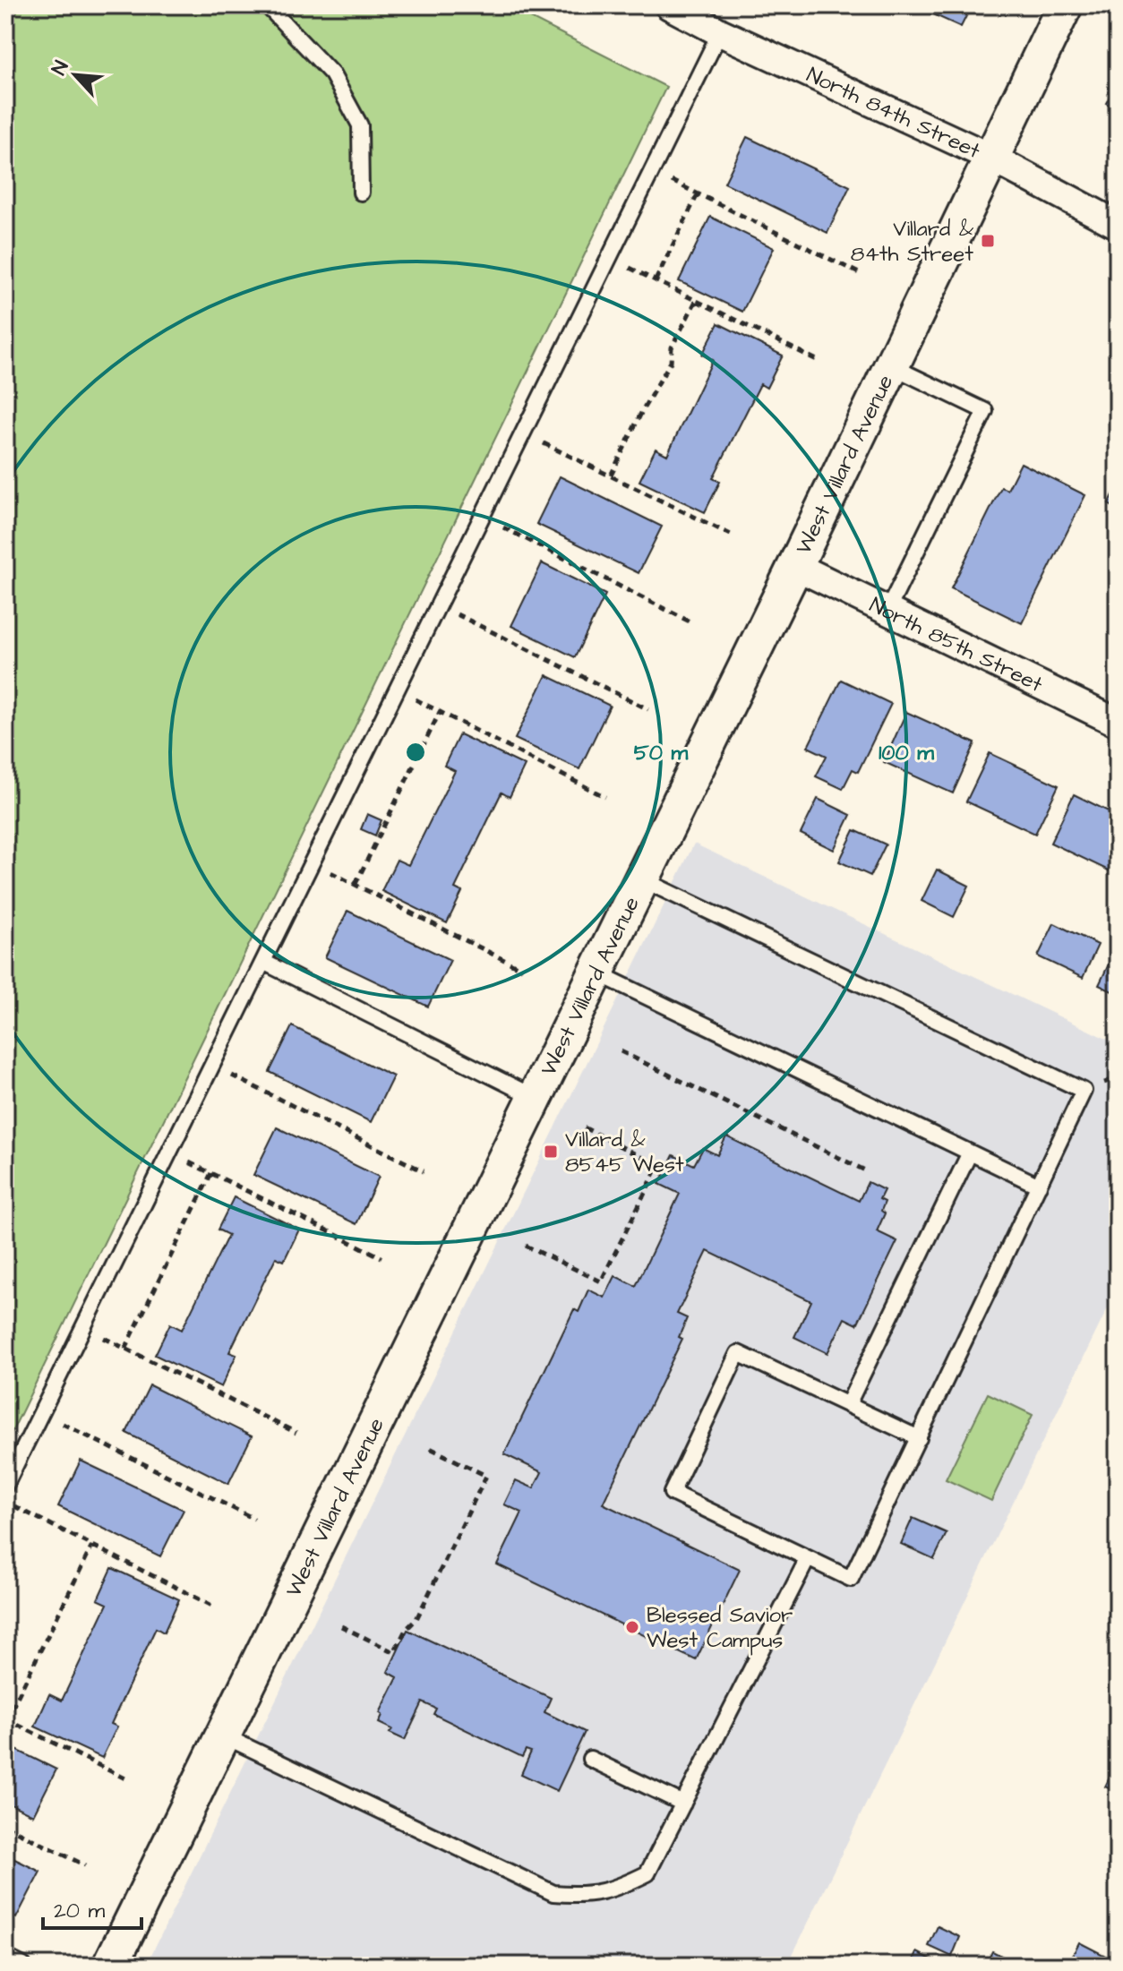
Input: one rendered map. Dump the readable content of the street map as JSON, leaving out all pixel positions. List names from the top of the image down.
{
  "streets": {
    "street": ["North 84th Street", "West Villard Avenue", "North 85th Street"]
  },
  "crossings": [
    ["North 84th Street", "West Villard Avenue"],
    ["West Villard Avenue", "North 85th Street"]
  ],
  "places": {
    "transit": ["Villard & 84th Street", "Villard & 8545 West"],
    "other": ["Blessed Savior West Campus"]
  },
  "scale_bar": "20 m",
  "north": "top left",
  "rings": ["50 m", "100 m"]
}
